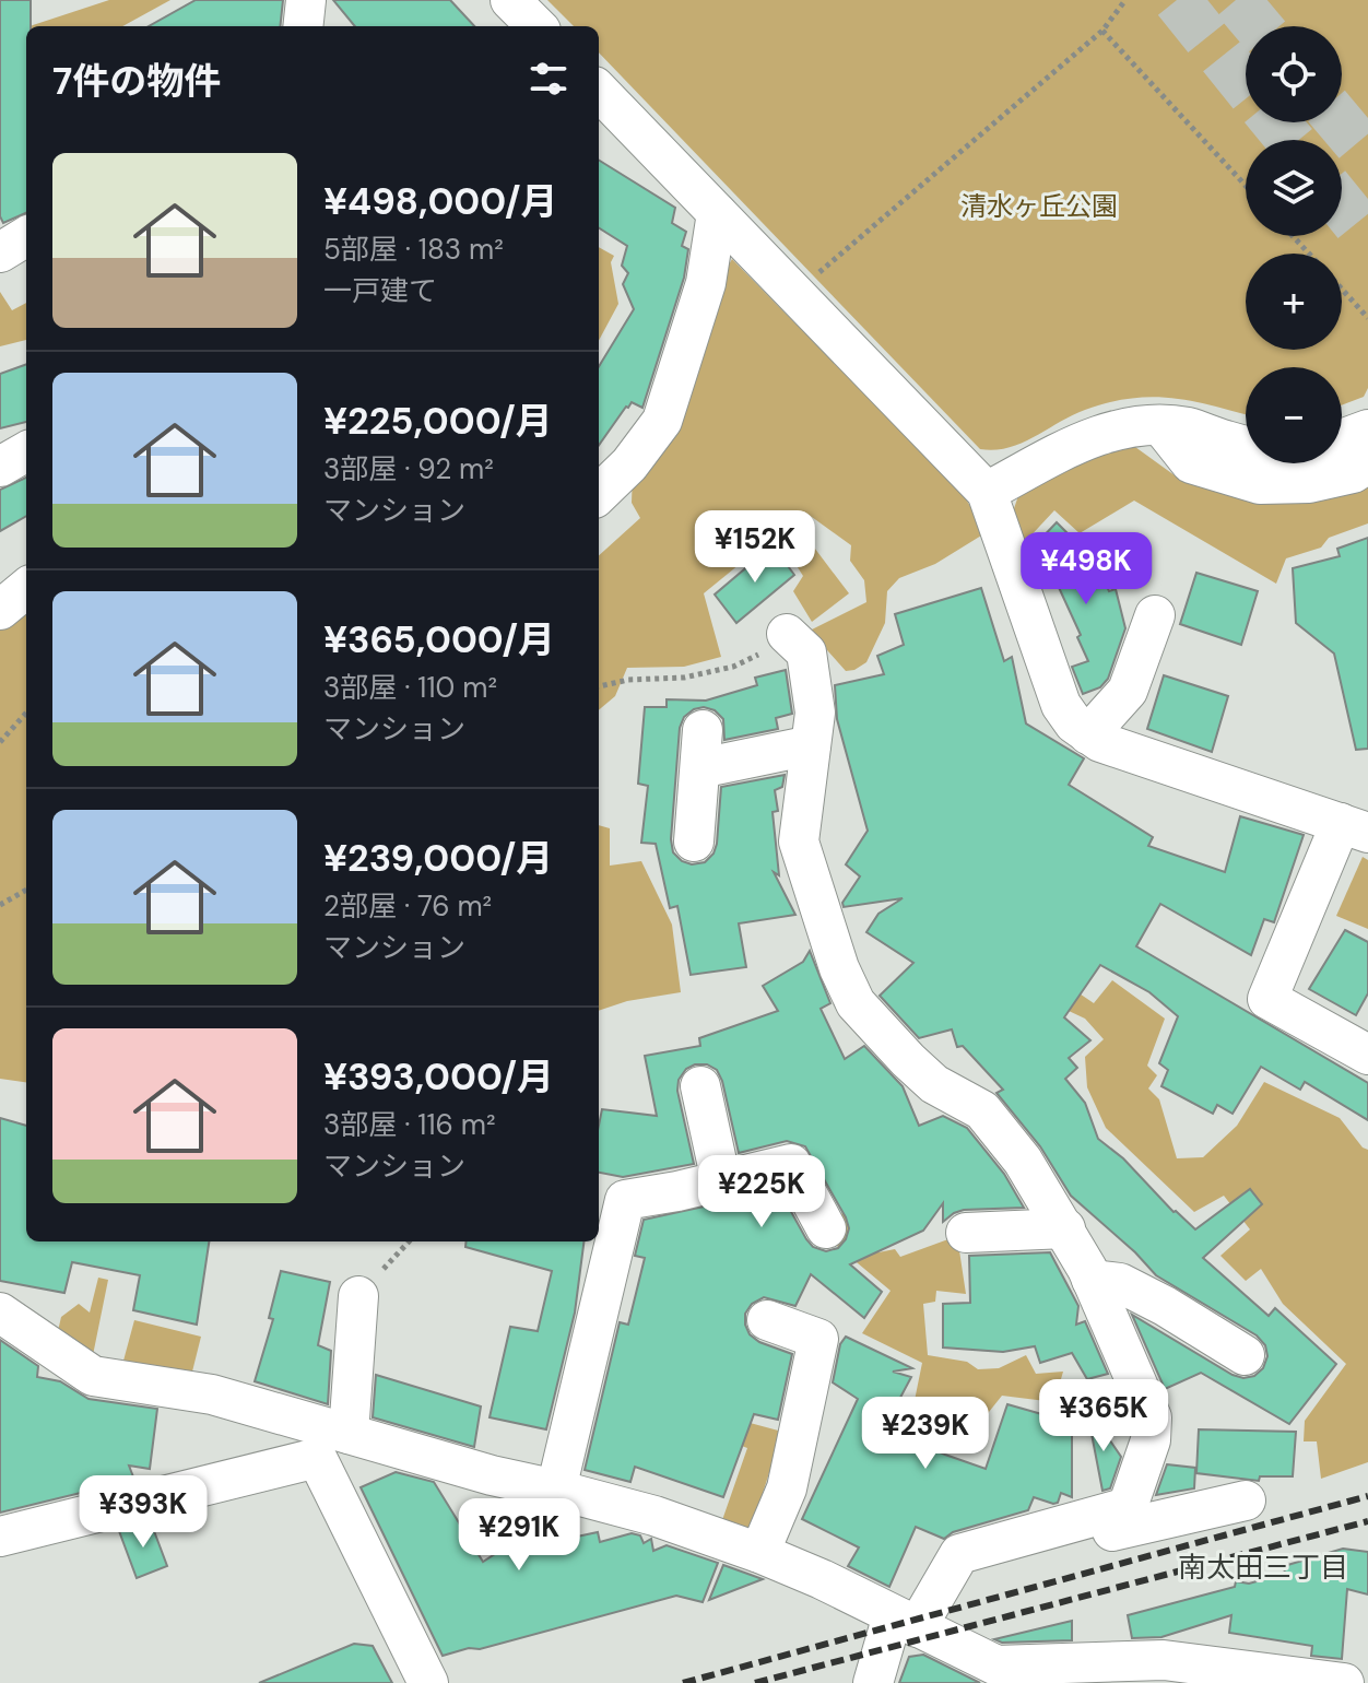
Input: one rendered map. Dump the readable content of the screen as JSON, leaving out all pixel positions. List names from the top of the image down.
{
  "districts": ["南太田三丁目"],
  "parks": ["清水ヶ丘公園"],
  "page": {
    "map_buttons": ["+", "−"],
    "heading": "7件の物件",
    "list": [
      {
        "name": "¥498,000/月",
        "note": "5部屋 · 183 m² · 一戸建て"
      },
      {
        "name": "¥225,000/月",
        "note": "3部屋 · 92 m² · マンション"
      },
      {
        "name": "¥365,000/月",
        "note": "3部屋 · 110 m² · マンション"
      },
      {
        "name": "¥239,000/月",
        "note": "2部屋 · 76 m² · マンション"
      },
      {
        "name": "¥393,000/月",
        "note": "3部屋 · 116 m² · マンション"
      }
    ],
    "price": [
      "¥152K",
      "¥498K",
      "¥225K",
      "¥365K",
      "¥239K",
      "¥393K",
      "¥291K"
    ]
  }
}
